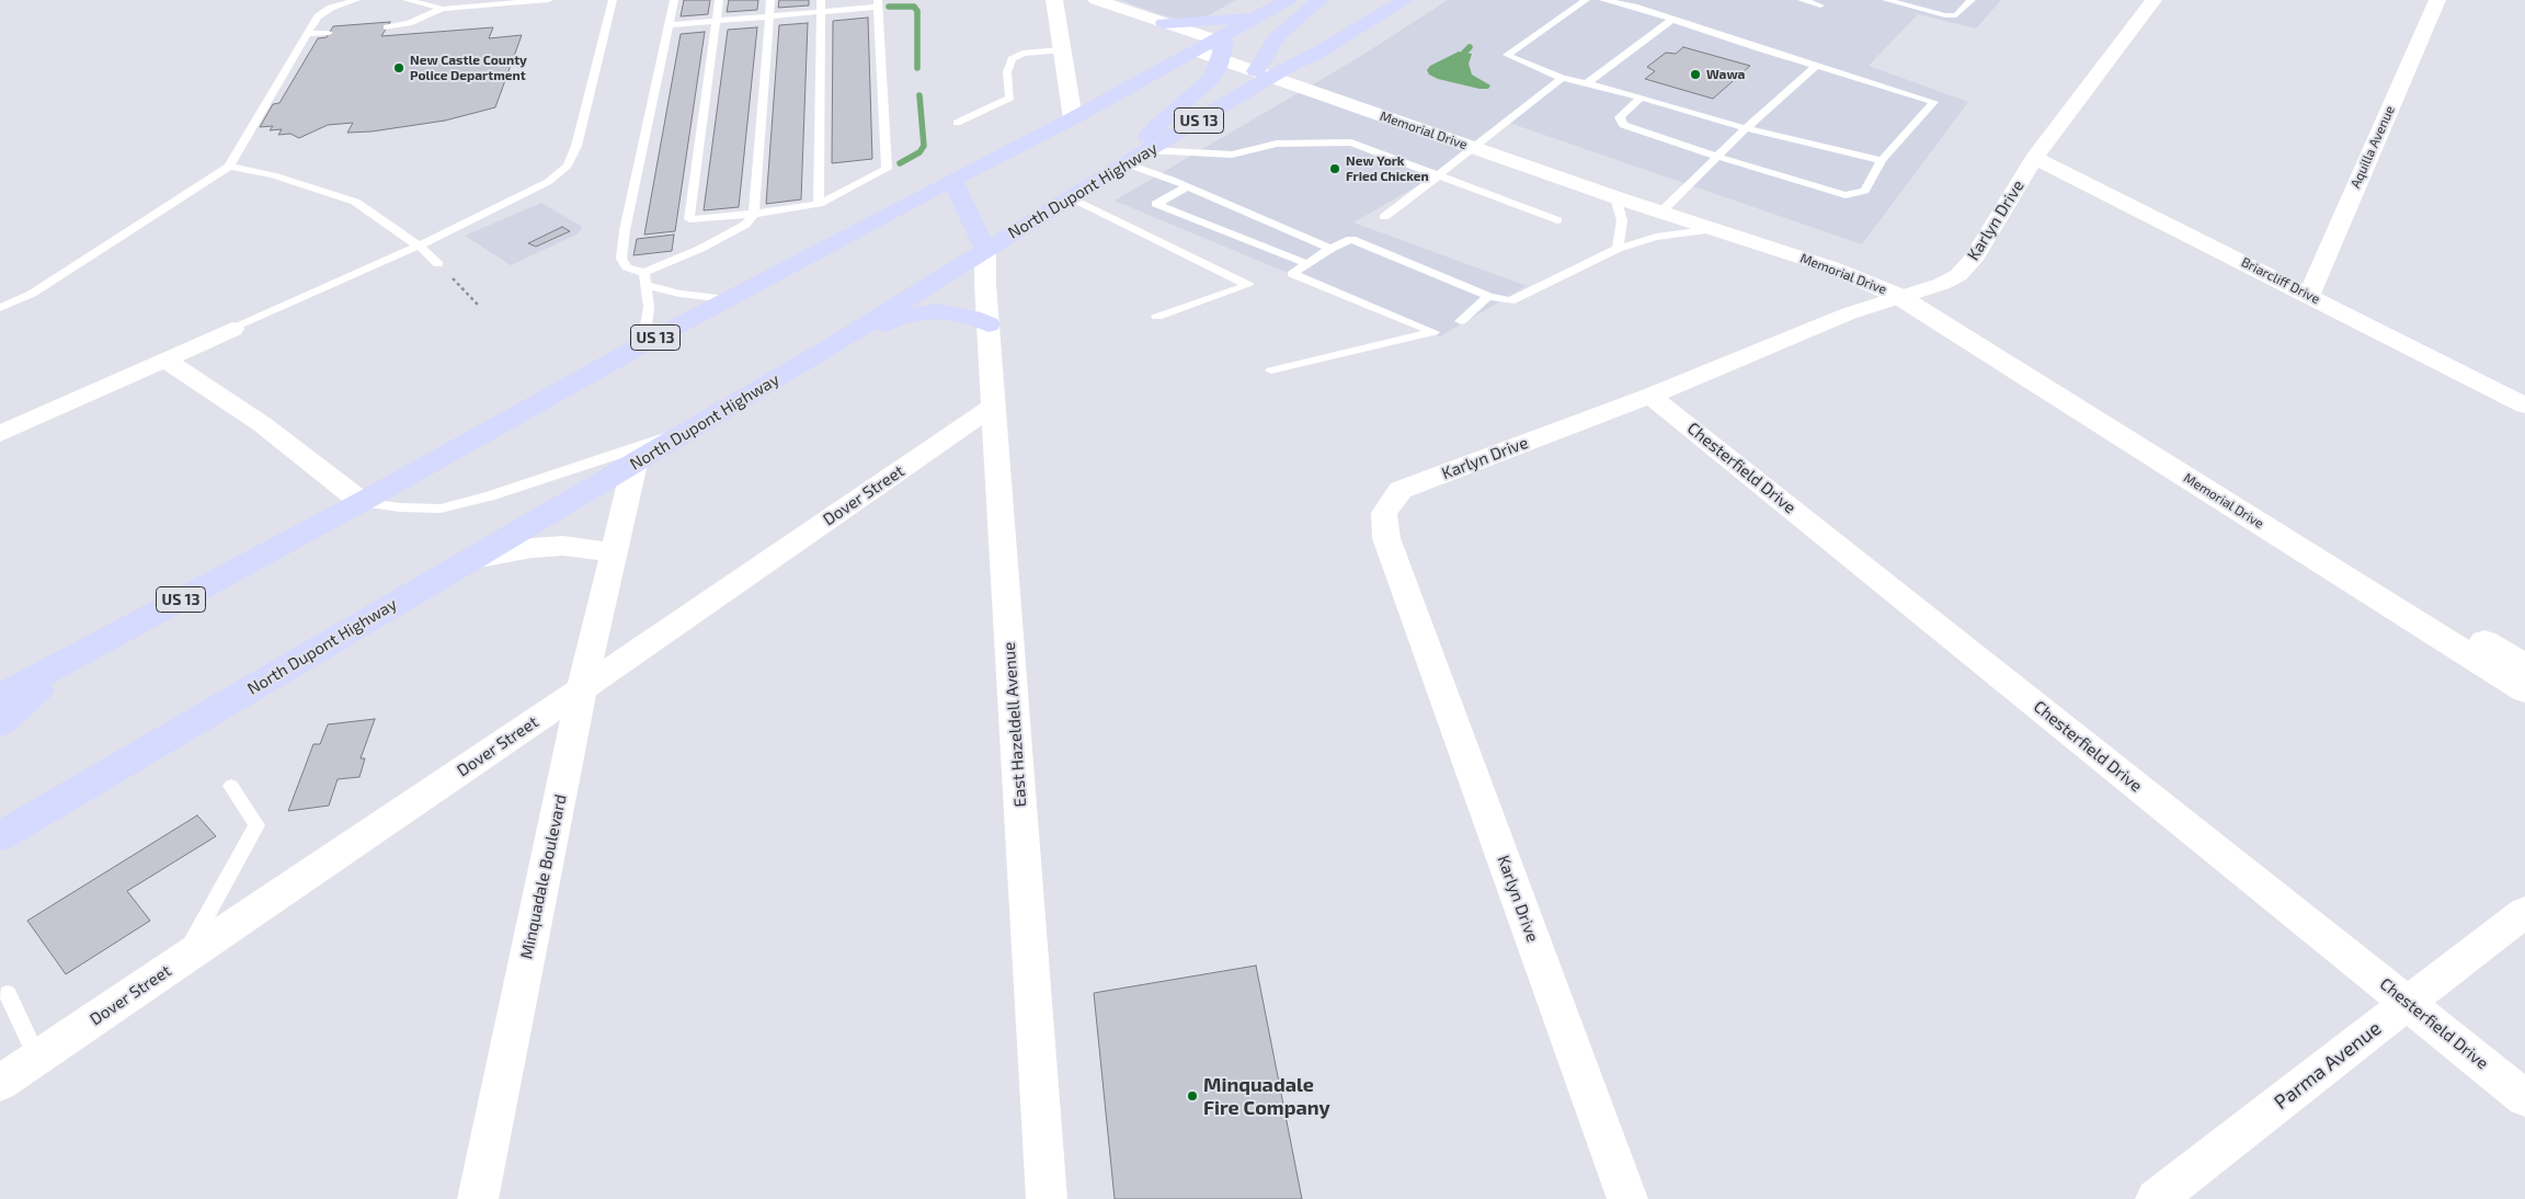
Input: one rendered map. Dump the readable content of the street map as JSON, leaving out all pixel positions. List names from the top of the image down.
{
  "streets": {
    "highway": ["US 13", "North Dupont Highway"],
    "street": [
      "Memorial Drive",
      "Aquilla Avenue",
      "Karlyn Drive",
      "Briarcliff Drive",
      "Chesterfield Drive",
      "Dover Street",
      "East Hazeldell Avenue",
      "Minquadale Boulevard",
      "Parma Avenue"
    ]
  },
  "crossings": [
    ["US 13", "Memorial Drive"],
    ["Memorial Drive", "North Dupont Highway"],
    ["Memorial Drive", "Karlyn Drive"],
    ["Aquilla Avenue", "Briarcliff Drive"],
    ["North Dupont Highway", "East Hazeldell Avenue"],
    ["North Dupont Highway", "Minquadale Boulevard"],
    ["Karlyn Drive", "Briarcliff Drive"],
    ["Karlyn Drive", "Chesterfield Drive"],
    ["Chesterfield Drive", "Parma Avenue"],
    ["Dover Street", "East Hazeldell Avenue"],
    ["Dover Street", "Minquadale Boulevard"]
  ],
  "places": [
    "New Castle County Police Department",
    "Wawa",
    "New York Fried Chicken",
    "Minquadale Fire Company"
  ]
}
